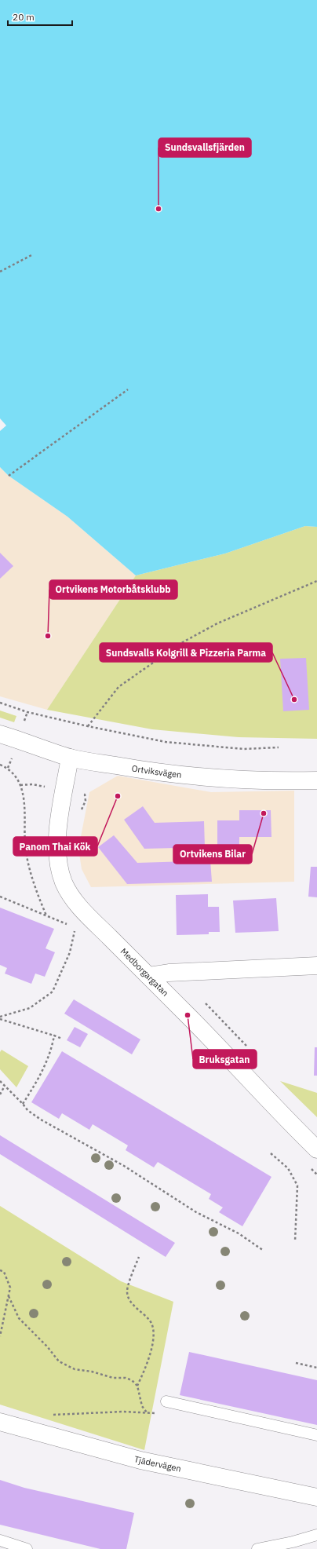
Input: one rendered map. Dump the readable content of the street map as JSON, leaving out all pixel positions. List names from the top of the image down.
{
  "streets": {
    "street": ["Ortviksvägen", "Medborgargatan", "Tjädervägen"]
  },
  "crossings": [
    ["Ortviksvägen", "Medborgargatan"]
  ],
  "places": [
    "Sundsvallsfjärden",
    "Ortvikens Motorbåtsklubb",
    "Sundsvalls Kolgrill & Pizzeria Parma",
    "Panom Thai Kök",
    "Ortvikens Bilar",
    "Bruksgatan"
  ],
  "scale_bar": "20 m"
}
